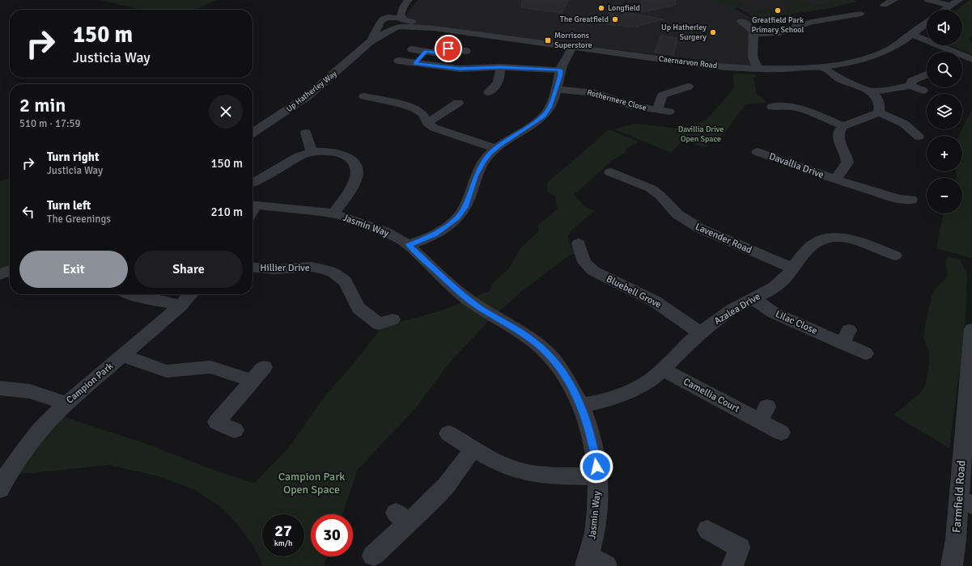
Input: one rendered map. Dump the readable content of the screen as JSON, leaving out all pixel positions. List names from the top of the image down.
{
  "streets": {
    "street": [
      "Caernarvon Road",
      "Up Hatherley Way",
      "Rothermere Close",
      "Davallia Drive",
      "Jasmin Way",
      "Lavender Road",
      "Hillier Drive",
      "Bluebell Grove",
      "Azalea Drive",
      "Lilac Close",
      "Campion Park",
      "Camellia Court",
      "Farmfield Road"
    ]
  },
  "crossings": [
    ["Caernarvon Road", "Up Hatherley Way"],
    ["Jasmin Way", "Azalea Drive"],
    ["Lavender Road", "Azalea Drive"],
    ["Bluebell Grove", "Azalea Drive"],
    ["Azalea Drive", "Lilac Close"],
    ["Azalea Drive", "Camellia Court"]
  ],
  "parks": ["Davillia Drive Open Space", "Campion Park Open Space"],
  "places": {
    "other": [
      "Longfield",
      "Greatfield Park Primary School",
      "The Greatfield",
      "Up Hatherley Surgery"
    ],
    "transit": ["Morrisons Superstore"]
  },
  "page": {
    "map_buttons": ["+", "−"],
    "turn": ["150 m", "Justicia Way"],
    "heading": ["2 min", "510 m · 17:59"],
    "list": [
      {
        "name": "Turn right",
        "note": "Justicia Way",
        "value": "150 m"
      },
      {
        "name": "Turn left",
        "note": "The Greenings",
        "value": "210 m"
      }
    ],
    "buttons": ["Exit", "Share"],
    "speed": "27 km/h",
    "limit": "30"
  }
}
